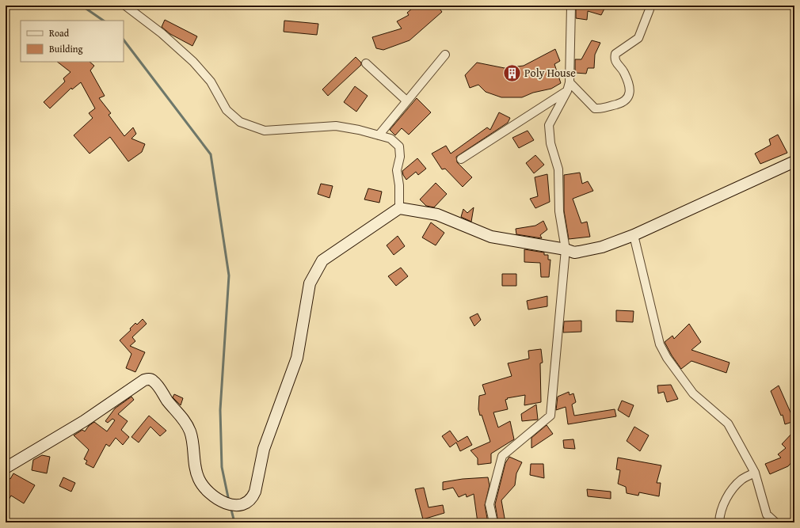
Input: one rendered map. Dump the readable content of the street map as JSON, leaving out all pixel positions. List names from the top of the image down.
{
  "places": {
    "building": ["Poly House"]
  },
  "legend": ["Road", "Building"]
}
